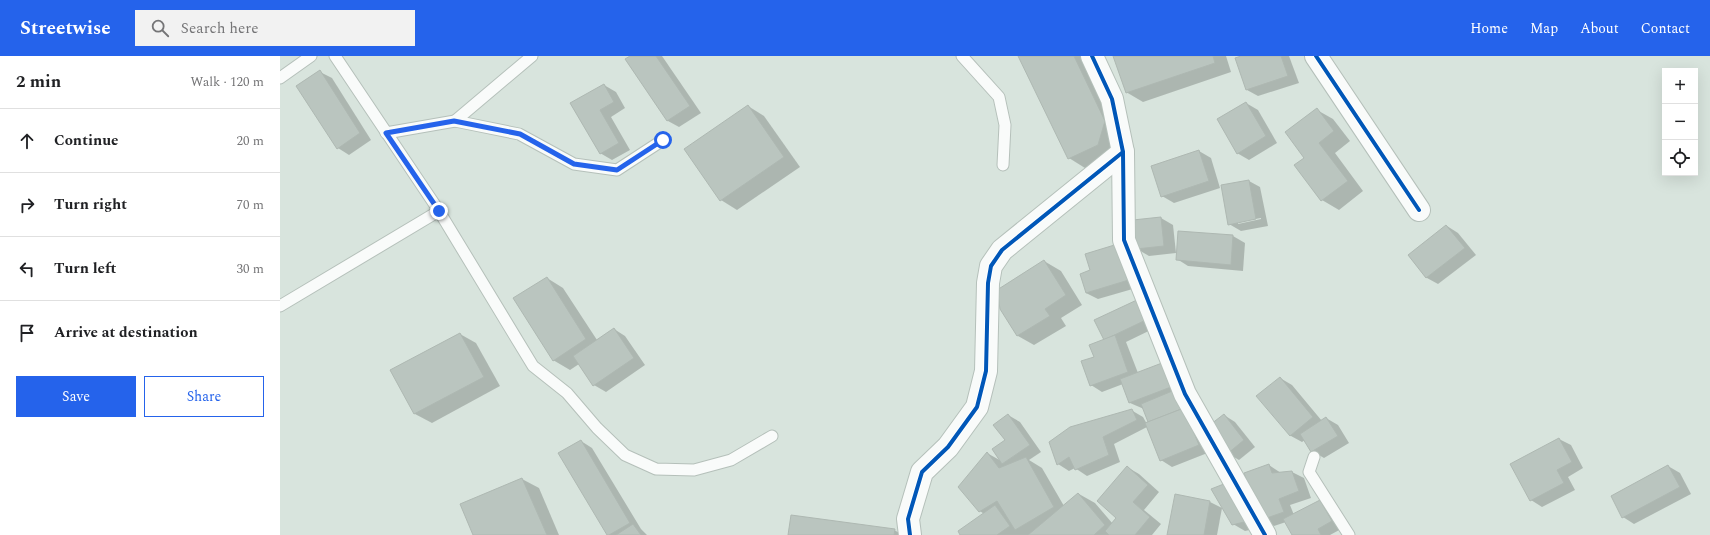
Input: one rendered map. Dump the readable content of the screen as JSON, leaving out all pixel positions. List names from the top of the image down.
{
  "page": {
    "header": "Streetwise",
    "search": "Search here",
    "nav": [
      "Home",
      "Map",
      "About",
      "Contact"
    ],
    "heading": ["2 min", "Walk · 120 m"],
    "map_buttons": ["+", "−"],
    "list": [
      ["Continue", "20 m"],
      ["Turn right", "70 m"],
      ["Turn left", "30 m"],
      "Arrive at destination"
    ],
    "buttons": ["Save", "Share"]
  }
}
